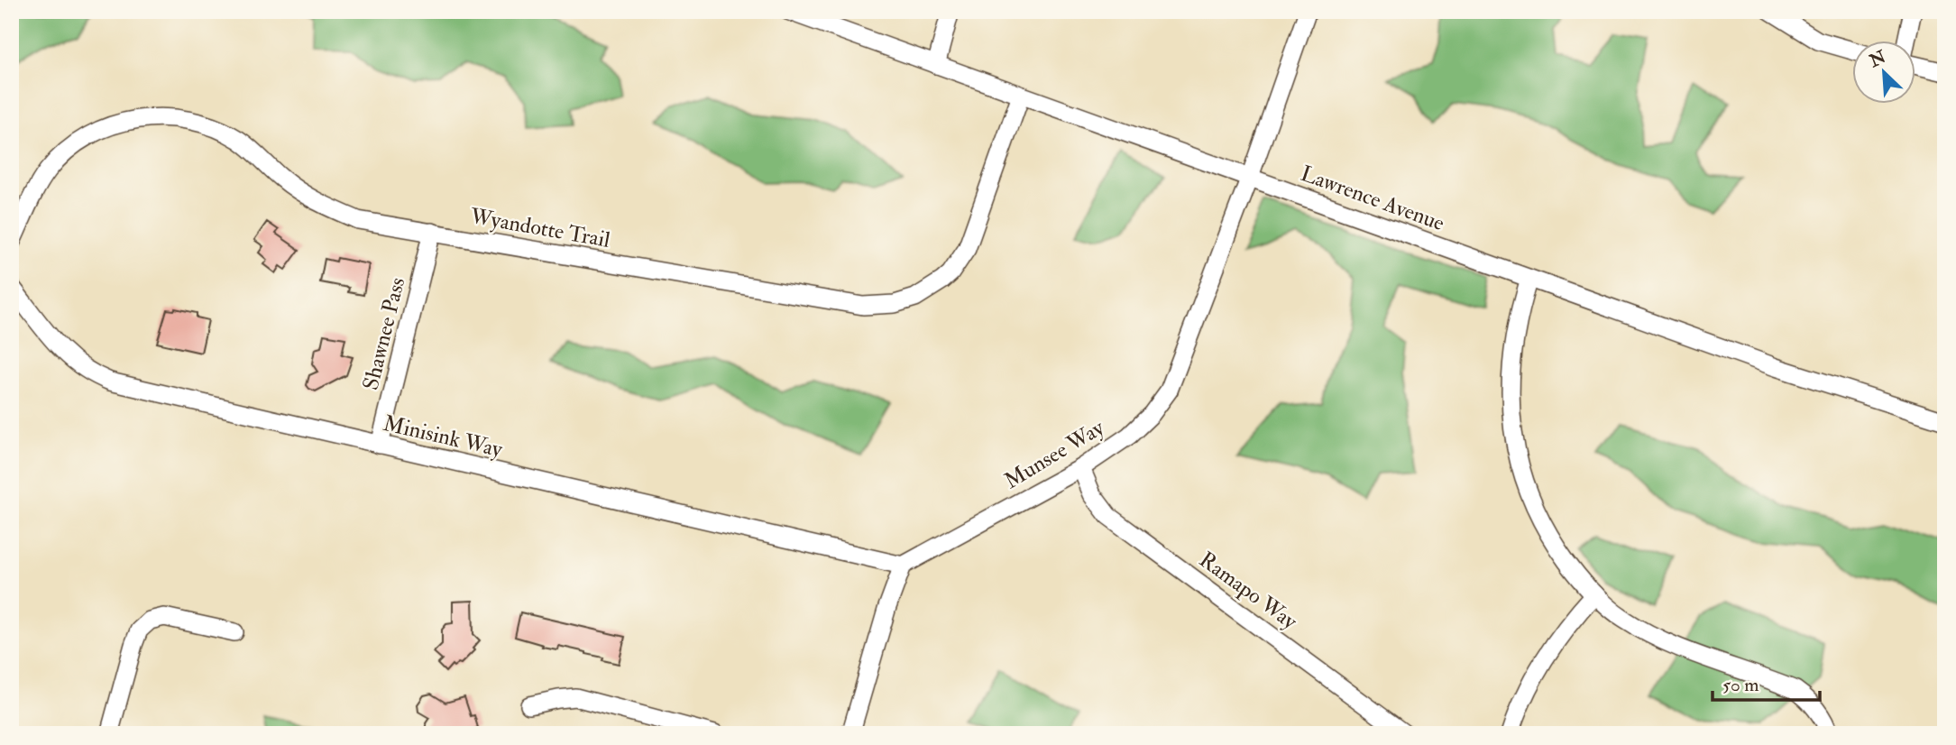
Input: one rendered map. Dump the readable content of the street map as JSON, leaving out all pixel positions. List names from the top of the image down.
{
  "streets": {
    "street": [
      "Lawrence Avenue",
      "Wyandotte Trail",
      "Shawnee Pass",
      "Minisink Way",
      "Munsee Way",
      "Ramapo Way"
    ]
  },
  "crossings": [
    ["Lawrence Avenue", "Wyandotte Trail"],
    ["Lawrence Avenue", "Munsee Way"],
    ["Wyandotte Trail", "Shawnee Pass"],
    ["Shawnee Pass", "Minisink Way"],
    ["Minisink Way", "Munsee Way"],
    ["Munsee Way", "Ramapo Way"]
  ],
  "scale_bar": "50 m",
  "north": "top left"
}
